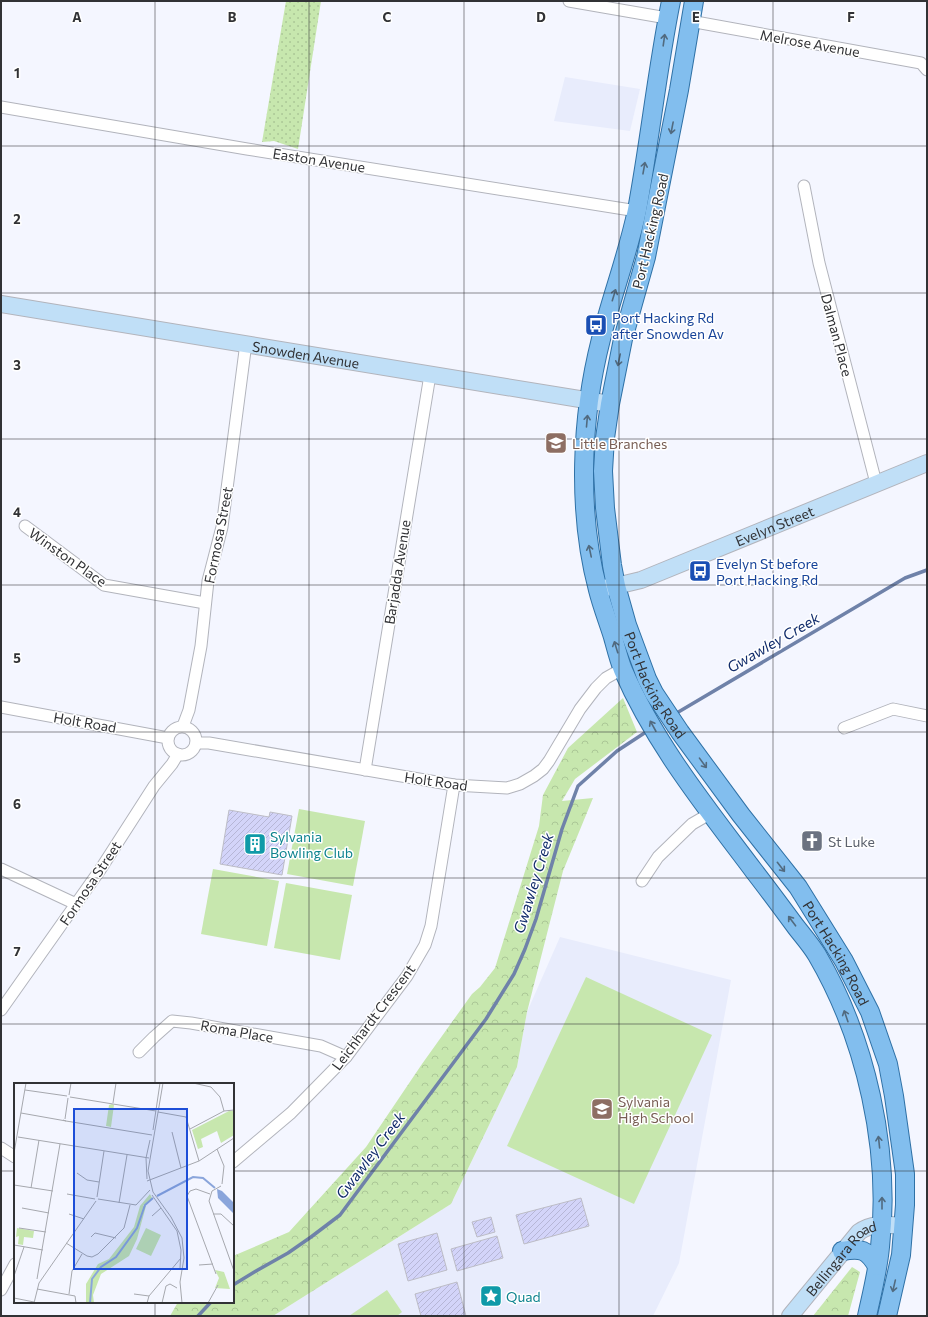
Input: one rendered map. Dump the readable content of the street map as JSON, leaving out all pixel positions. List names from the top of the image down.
{
  "streets": {
    "main road": ["Port Hacking Road"],
    "street": [
      "Melrose Avenue",
      "Easton Avenue",
      "Dalman Place",
      "Snowden Avenue",
      "Evelyn Street",
      "Formosa Street",
      "Winston Place",
      "Barjadda Avenue",
      "Holt Road",
      "Leichhardt Crescent",
      "Roma Place",
      "Bellingara Road"
    ]
  },
  "crossings": [
    ["Melrose Avenue", "Port Hacking Road"],
    ["Easton Avenue", "Port Hacking Road"],
    ["Port Hacking Road", "Snowden Avenue"],
    ["Port Hacking Road", "Evelyn Street"],
    ["Port Hacking Road", "Holt Road"],
    ["Port Hacking Road", "Bellingara Road"],
    ["Dalman Place", "Evelyn Street"],
    ["Snowden Avenue", "Formosa Street"],
    ["Snowden Avenue", "Barjadda Avenue"],
    ["Formosa Street", "Winston Place"],
    ["Formosa Street", "Holt Road"],
    ["Barjadda Avenue", "Holt Road"],
    ["Holt Road", "Leichhardt Crescent"],
    ["Leichhardt Crescent", "Roma Place"]
  ],
  "water": ["Gwawley Creek"],
  "places": {
    "bus stop": ["Port Hacking Rd after Snowden Av", "Evelyn St before Port Hacking Rd"],
    "school or university": ["Little Branches", "Sylvania High School"],
    "church": ["St Luke"],
    "building": ["Sylvania Bowling Club"],
    "place": ["Quad"]
  },
  "grid": {
    "columns": [
      "A",
      "B",
      "C",
      "D",
      "E",
      "F"
    ],
    "rows": [
      "1",
      "2",
      "3",
      "4",
      "5",
      "6",
      "7"
    ]
  }
}
